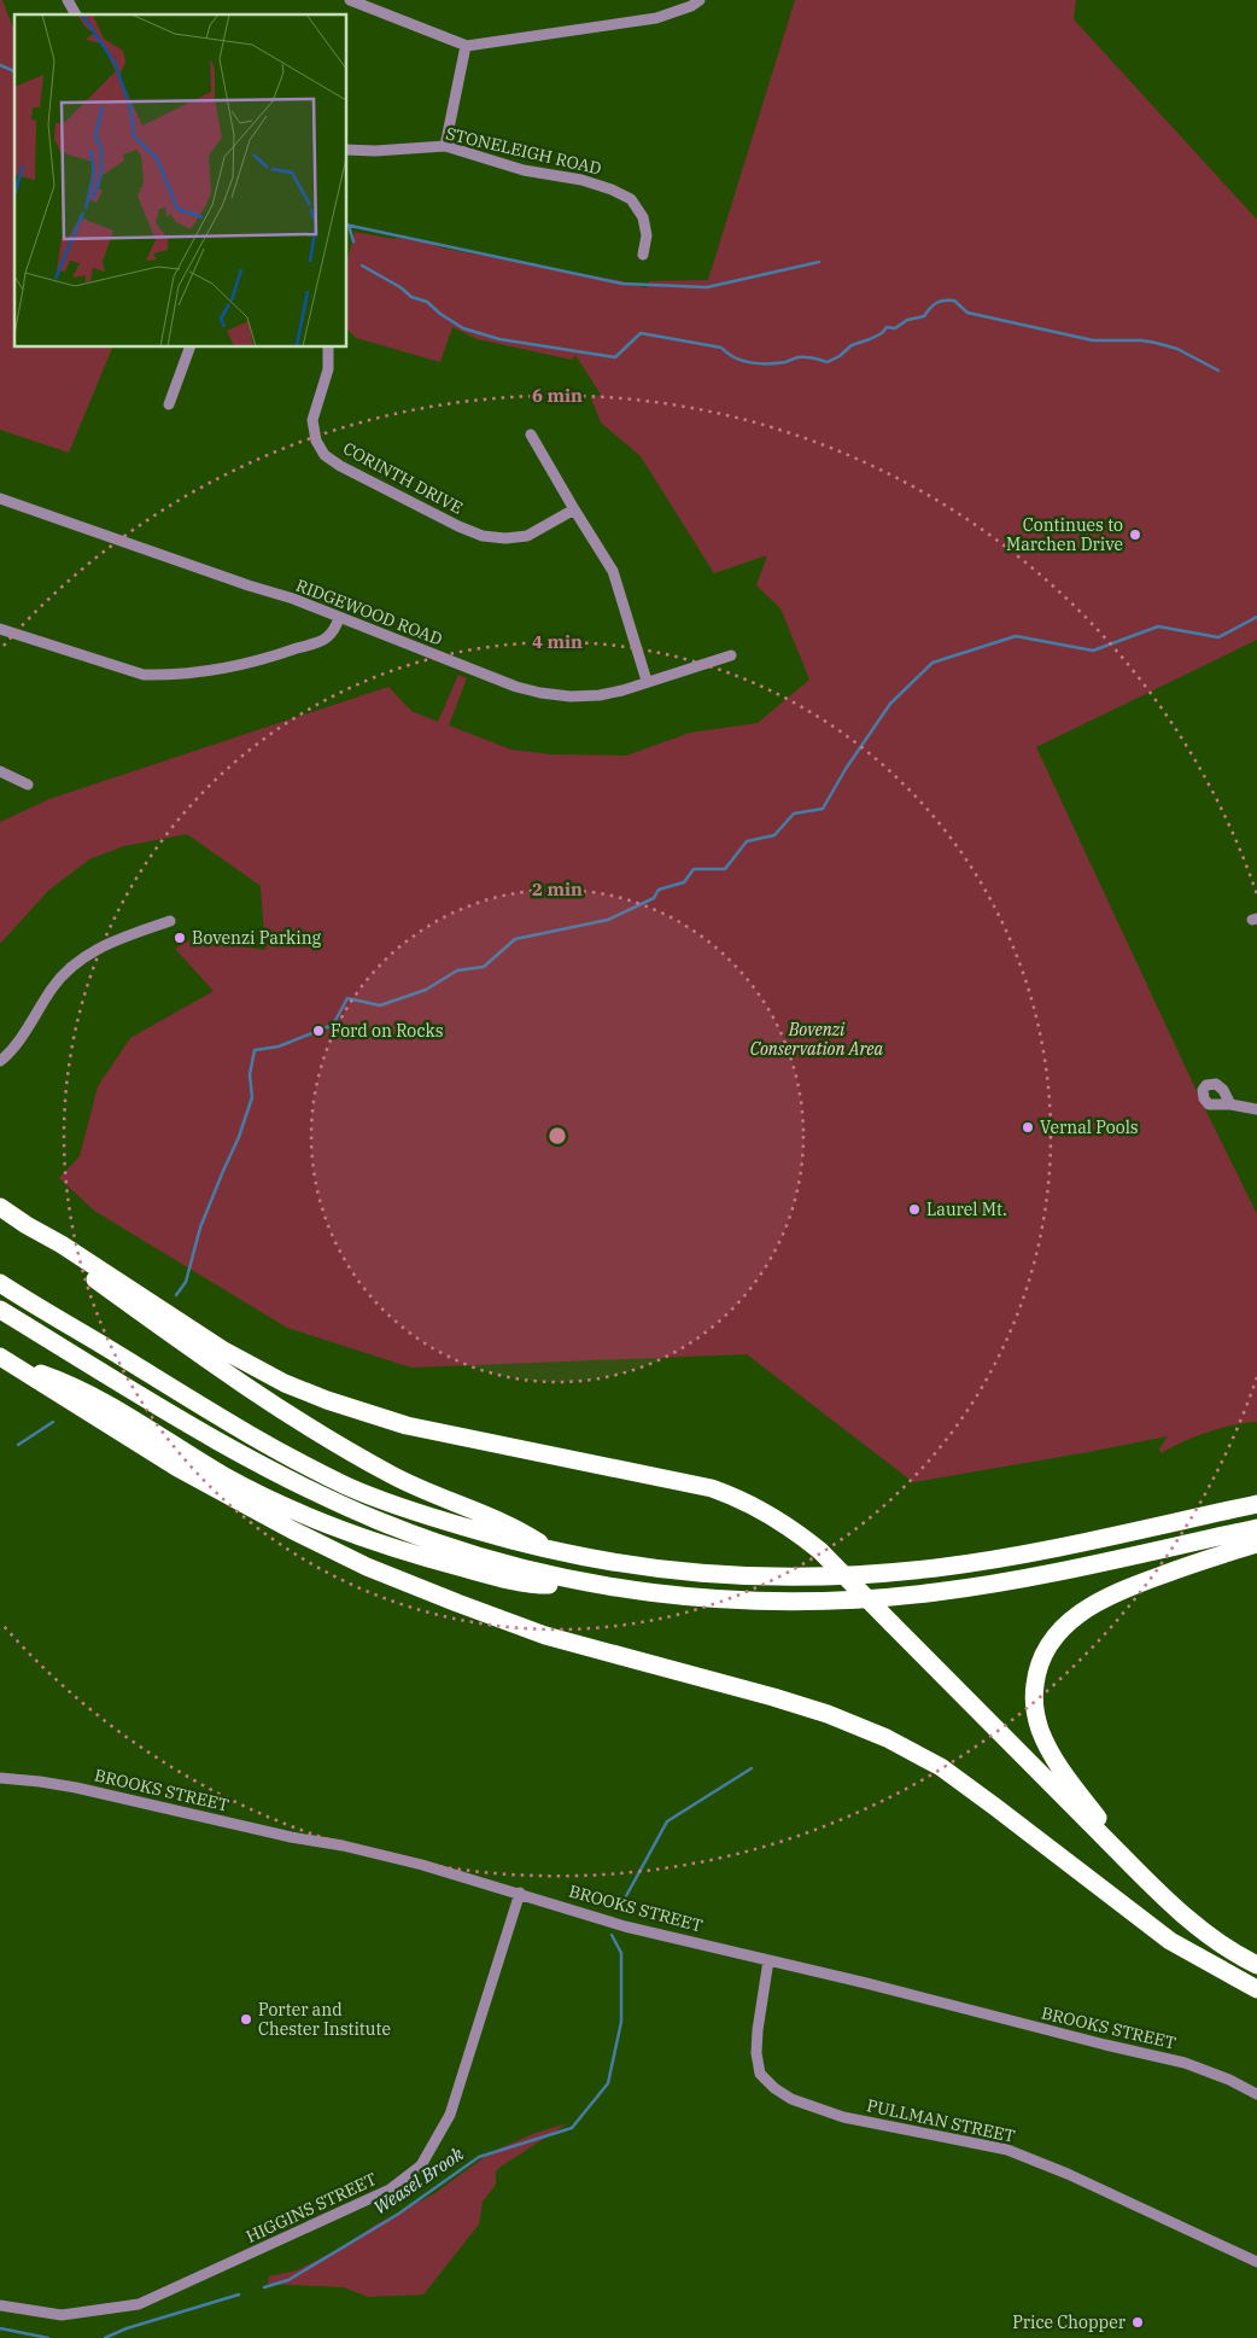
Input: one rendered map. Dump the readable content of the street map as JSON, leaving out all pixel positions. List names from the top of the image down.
{
  "streets": {
    "street": [
      "STONELEIGH ROAD",
      "CORINTH DRIVE",
      "RIDGEWOOD ROAD",
      "BROOKS STREET",
      "PULLMAN STREET",
      "HIGGINS STREET"
    ]
  },
  "crossings": [
    ["BROOKS STREET", "PULLMAN STREET"],
    ["BROOKS STREET", "HIGGINS STREET"]
  ],
  "water": ["Weasel Brook"],
  "parks": ["Bovenzi Conservation Area"],
  "places": [
    "Continues to Marchen Drive",
    "Bovenzi Parking",
    "Ford on Rocks",
    "Vernal Pools",
    "Laurel Mt.",
    "Porter and Chester Institute",
    "Price Chopper"
  ],
  "rings": ["6 min", "4 min", "2 min"]
}
